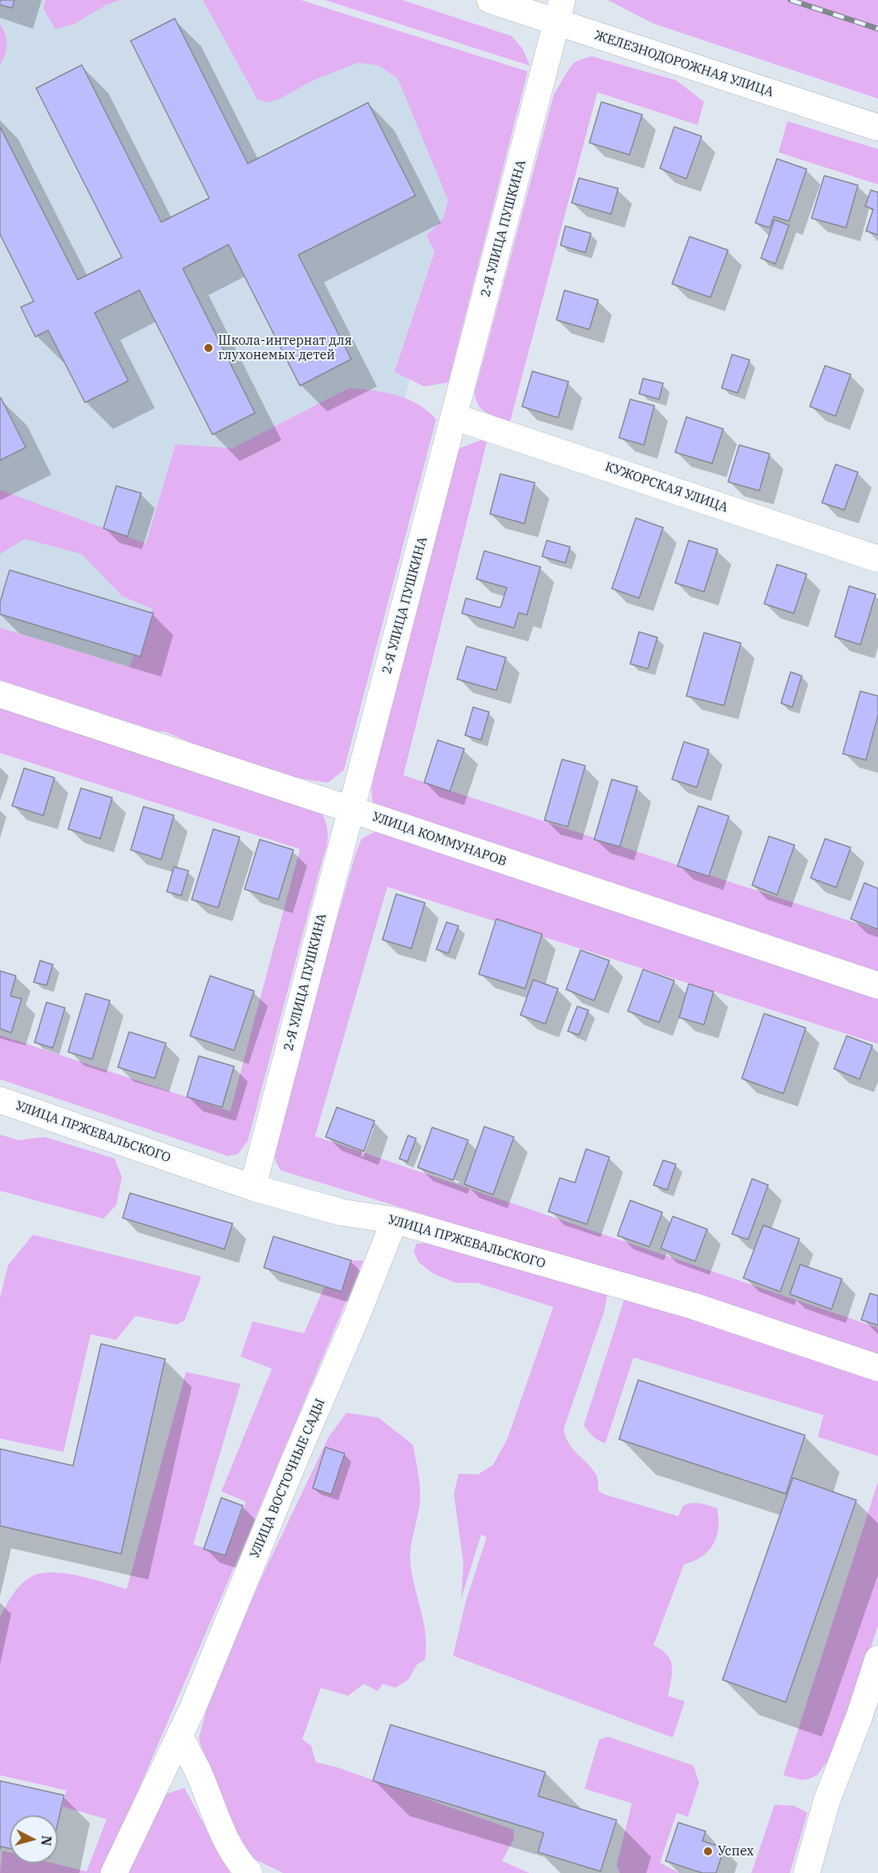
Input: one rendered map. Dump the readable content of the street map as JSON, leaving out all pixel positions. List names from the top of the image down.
{
  "streets": {
    "street": [
      "ЖЕЛЕЗНОДОРОЖНАЯ УЛИЦА",
      "2-Я УЛИЦА ПУШКИНА",
      "КУЖОРСКАЯ УЛИЦА",
      "УЛИЦА КОММУНАРОВ",
      "УЛИЦА ПРЖЕВАЛЬСКОГО",
      "УЛИЦА ВОСТОЧНЫЕ САДЫ"
    ]
  },
  "crossings": [
    ["ЖЕЛЕЗНОДОРОЖНАЯ УЛИЦА", "2-Я УЛИЦА ПУШКИНА"],
    ["2-Я УЛИЦА ПУШКИНА", "КУЖОРСКАЯ УЛИЦА"],
    ["2-Я УЛИЦА ПУШКИНА", "УЛИЦА КОММУНАРОВ"],
    ["2-Я УЛИЦА ПУШКИНА", "УЛИЦА ПРЖЕВАЛЬСКОГО"],
    ["УЛИЦА ПРЖЕВАЛЬСКОГО", "УЛИЦА ВОСТОЧНЫЕ САДЫ"]
  ],
  "places": ["Школа-интернат для глухонемых детей", "Успех"],
  "north": "right"
}
